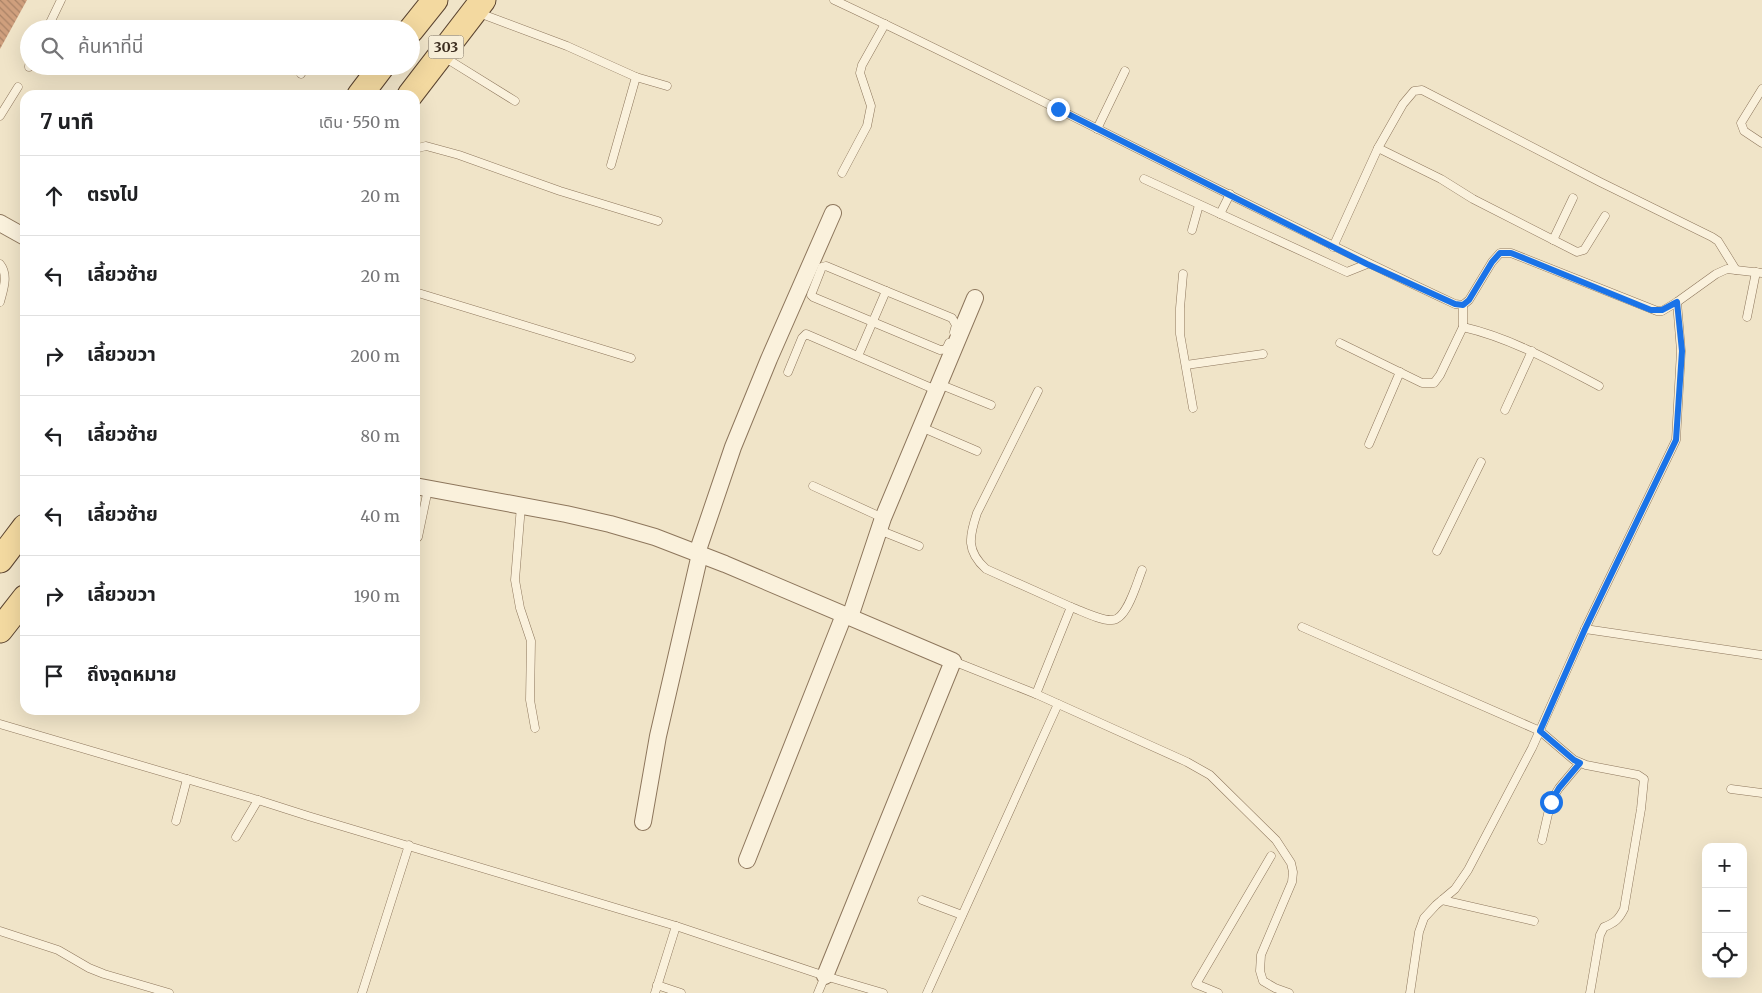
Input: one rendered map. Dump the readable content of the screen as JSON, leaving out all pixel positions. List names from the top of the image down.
{
  "streets": {
    "main road": ["303"]
  },
  "page": {
    "search": "ค้นหาที่นี่",
    "heading": ["7 นาที", "เดิน · 550 m"],
    "list": [
      ["ตรงไป", "20 m"],
      ["เลี้ยวซ้าย", "20 m"],
      ["เลี้ยวขวา", "200 m"],
      ["เลี้ยวซ้าย", "80 m"],
      ["เลี้ยวซ้าย", "40 m"],
      ["เลี้ยวขวา", "190 m"],
      "ถึงจุดหมาย"
    ],
    "map_buttons": ["+", "−"]
  }
}
